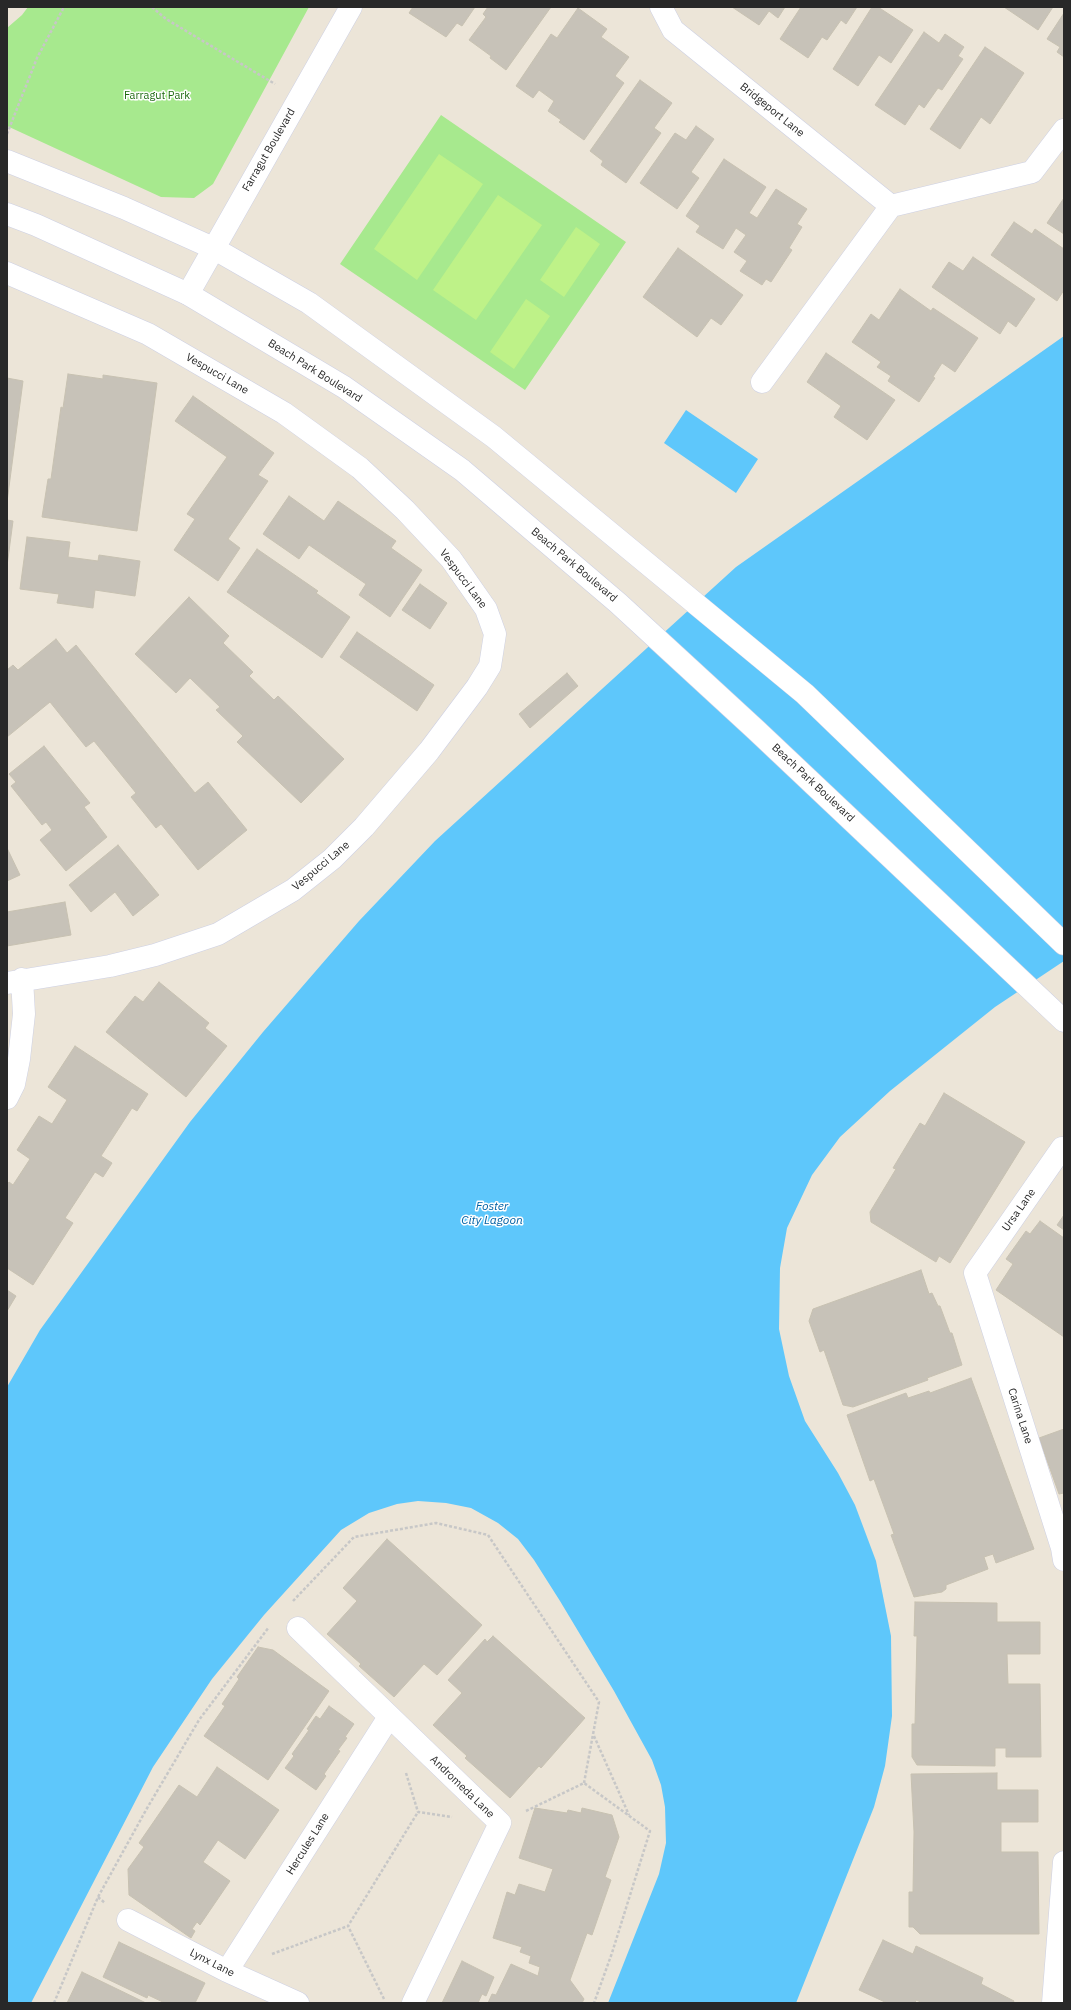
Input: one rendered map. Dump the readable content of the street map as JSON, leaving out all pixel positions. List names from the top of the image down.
{
  "streets": {
    "street": [
      "Bridgeport Lane",
      "Farragut Boulevard",
      "Beach Park Boulevard",
      "Vespucci Lane",
      "Ursa Lane",
      "Carina Lane",
      "Andromeda Lane",
      "Hercules Lane",
      "Lynx Lane"
    ]
  },
  "crossings": [
    ["Farragut Boulevard", "Beach Park Boulevard"],
    ["Ursa Lane", "Carina Lane"],
    ["Andromeda Lane", "Hercules Lane"],
    ["Hercules Lane", "Lynx Lane"]
  ],
  "water": ["Foster City Lagoon"],
  "parks": ["Farragut Park"]
}
